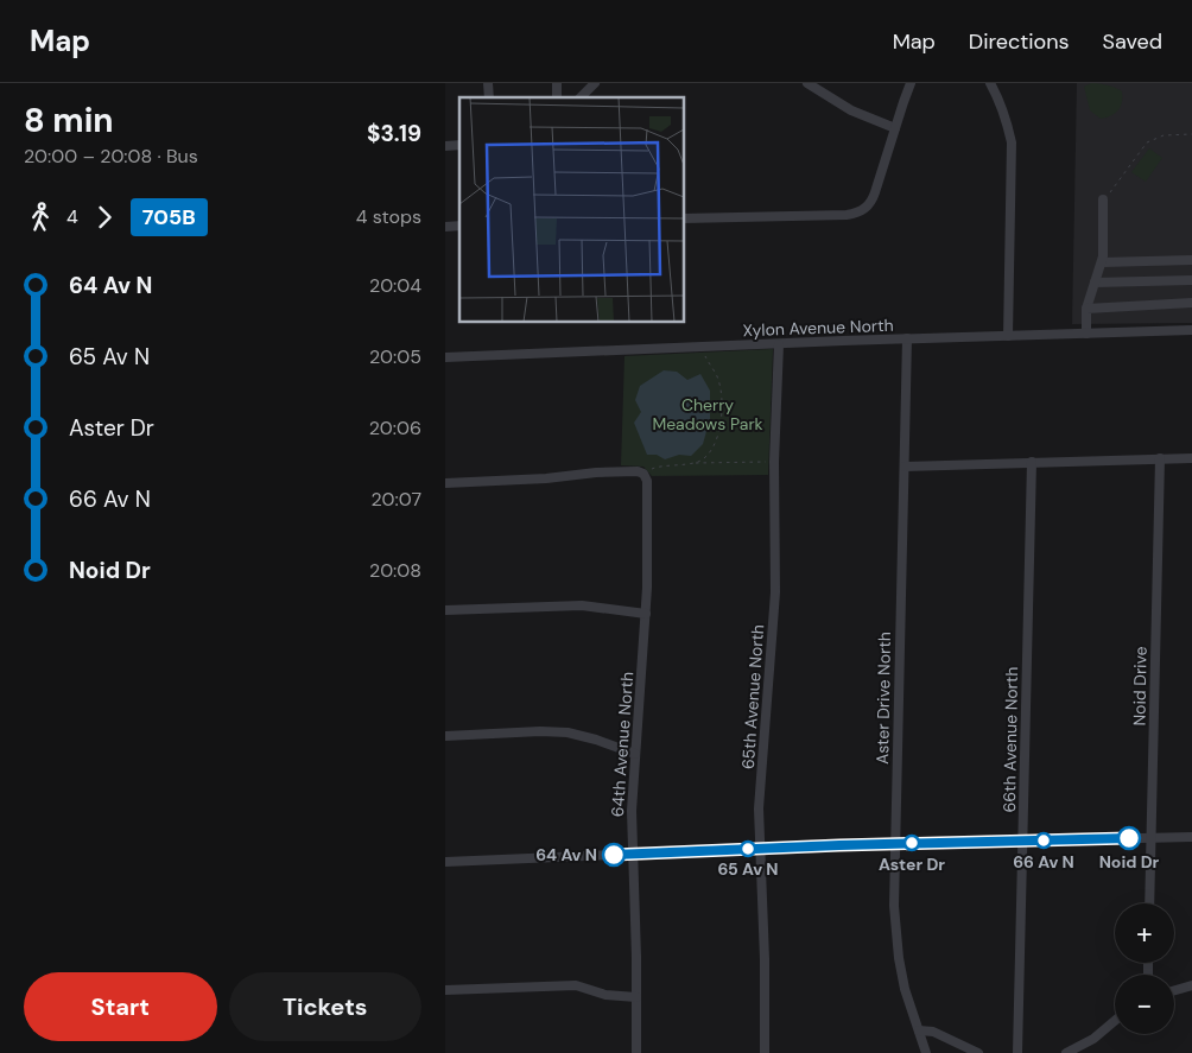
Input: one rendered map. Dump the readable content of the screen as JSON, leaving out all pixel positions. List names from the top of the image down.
{
  "streets": {
    "street": [
      "Xylon Avenue North",
      "Noid Drive",
      "65th Avenue North",
      "Aster Drive North",
      "66th Avenue North",
      "64th Avenue North"
    ]
  },
  "crossings": [
    ["Xylon Avenue North", "65th Avenue North"],
    ["Xylon Avenue North", "Aster Drive North"]
  ],
  "parks": ["Cherry Meadows Park"],
  "places": [
    "Noid Dr",
    "66 Av N",
    "Aster Dr",
    "65 Av N",
    "64 Av N"
  ],
  "lines": ["bus line 705B"],
  "page": {
    "header": "Map",
    "nav": ["Map", "Directions", "Saved"],
    "heading": ["8 min", "20:00 – 20:08 · Bus", "$3.19"],
    "legs": ["4", "705B", "4 stops"],
    "list": [
      {
        "name": "64 Av N",
        "value": "20:04"
      },
      {
        "name": "65 Av N",
        "value": "20:05"
      },
      {
        "name": "Aster Dr",
        "value": "20:06"
      },
      {
        "name": "66 Av N",
        "value": "20:07"
      },
      {
        "name": "Noid Dr",
        "value": "20:08"
      }
    ],
    "map_buttons": ["+", "−"],
    "buttons": ["Start", "Tickets"]
  }
}
